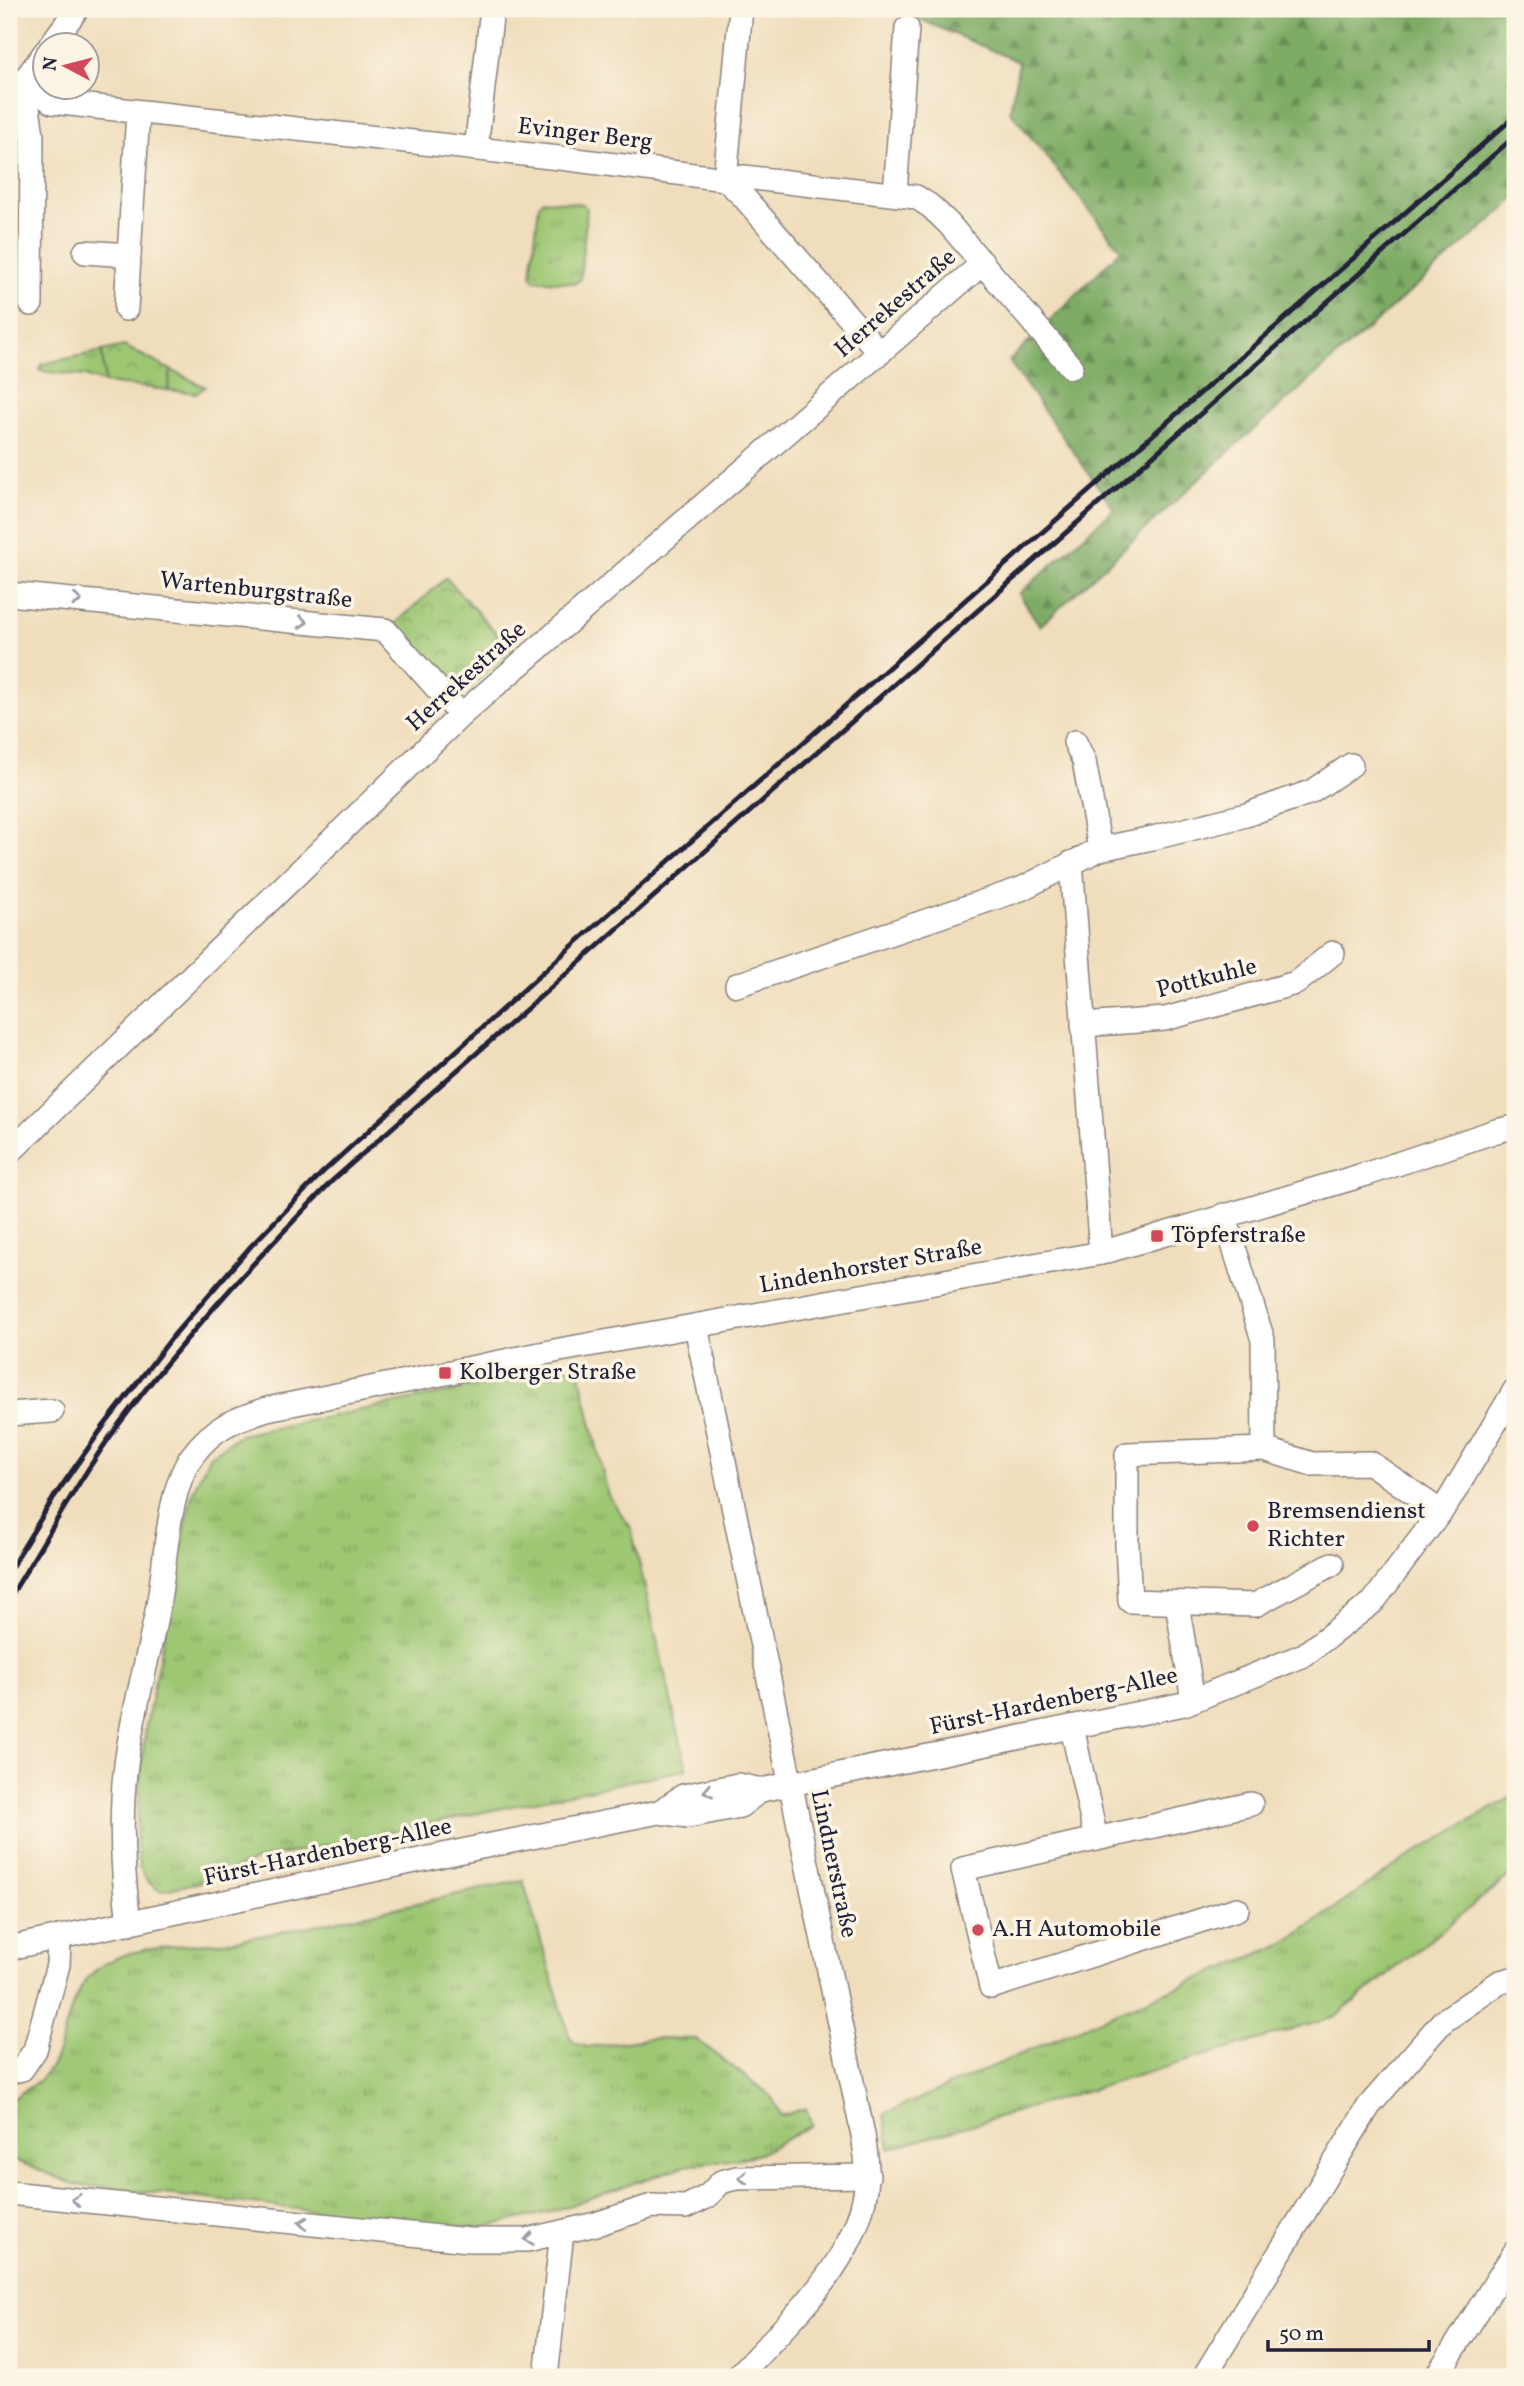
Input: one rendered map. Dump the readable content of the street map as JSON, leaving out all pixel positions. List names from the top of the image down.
{
  "streets": {
    "street": [
      "Evinger Berg",
      "Herrekestraße",
      "Wartenburgstraße",
      "Pottkuhle",
      "Lindenhorster Straße",
      "Fürst-Hardenberg-Allee",
      "Lindnerstraße"
    ]
  },
  "crossings": [
    ["Evinger Berg", "Herrekestraße"],
    ["Herrekestraße", "Wartenburgstraße"],
    ["Lindenhorster Straße", "Fürst-Hardenberg-Allee"],
    ["Lindenhorster Straße", "Lindnerstraße"],
    ["Fürst-Hardenberg-Allee", "Lindnerstraße"]
  ],
  "one_way": ["Wartenburgstraße"],
  "places": {
    "transit": ["Töpferstraße", "Kolberger Straße"],
    "other": ["Bremsendienst Richter", "A.H Automobile"]
  },
  "scale_bar": "50 m",
  "north": "left"
}
